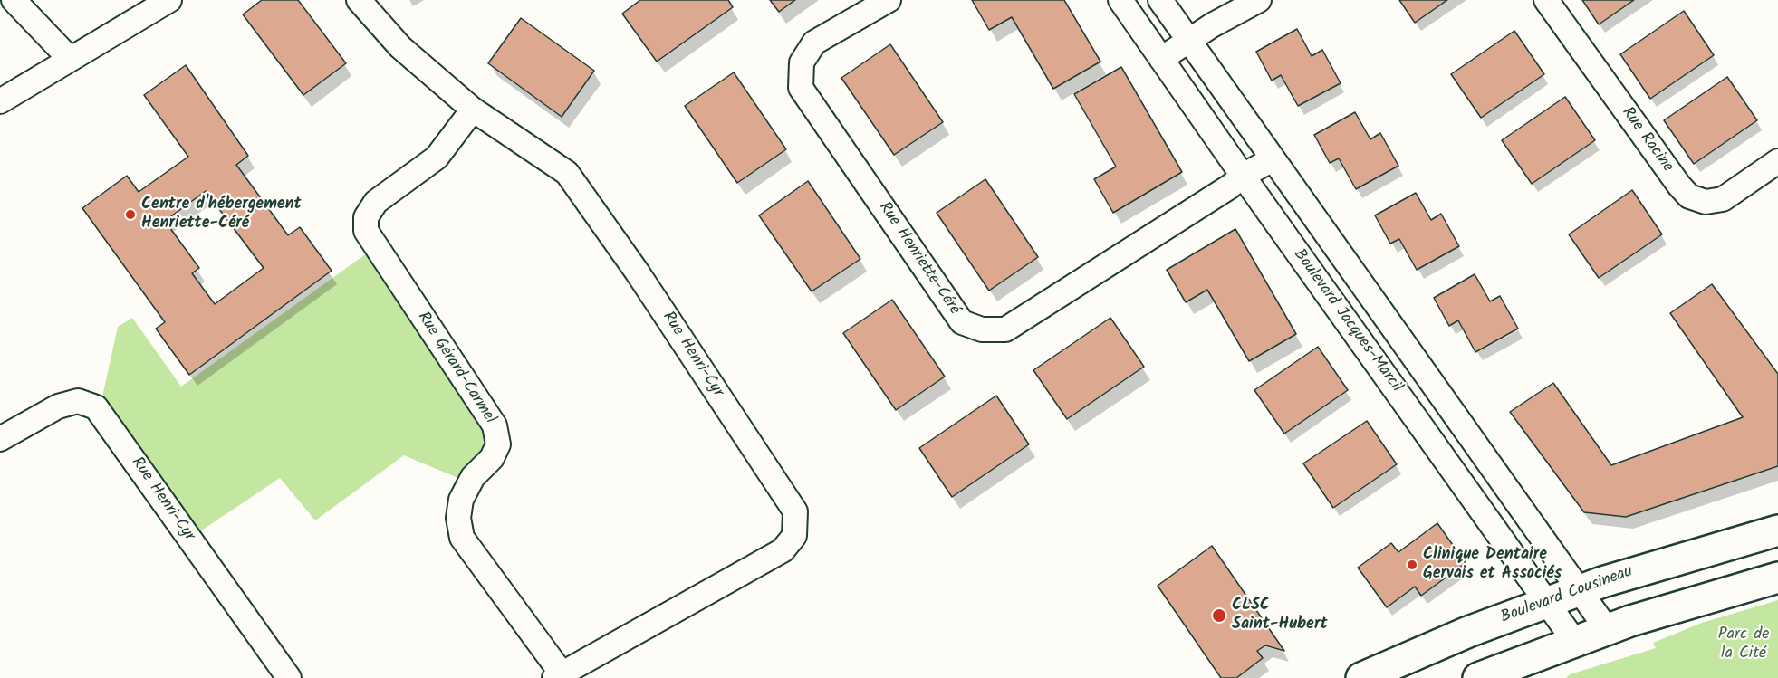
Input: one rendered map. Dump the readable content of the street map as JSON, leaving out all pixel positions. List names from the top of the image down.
{
  "streets": {
    "main road": ["Boulevard Cousineau"],
    "street": [
      "Rue Racine",
      "Rue Henriette-Céré",
      "Boulevard Jacques-Marcil",
      "Rue Henri-Cyr",
      "Rue Gérard-Carmel"
    ]
  },
  "crossings": [
    ["Rue Henriette-Céré", "Boulevard Jacques-Marcil"],
    ["Boulevard Jacques-Marcil", "Boulevard Cousineau"],
    ["Rue Henri-Cyr", "Rue Gérard-Carmel"]
  ],
  "parks": ["Parc de la Cité"],
  "places": ["Centre d'hébergement Henriette-Céré", "Clinique Dentaire Gervais et Associés", "CLSC Saint-Hubert"]
}
